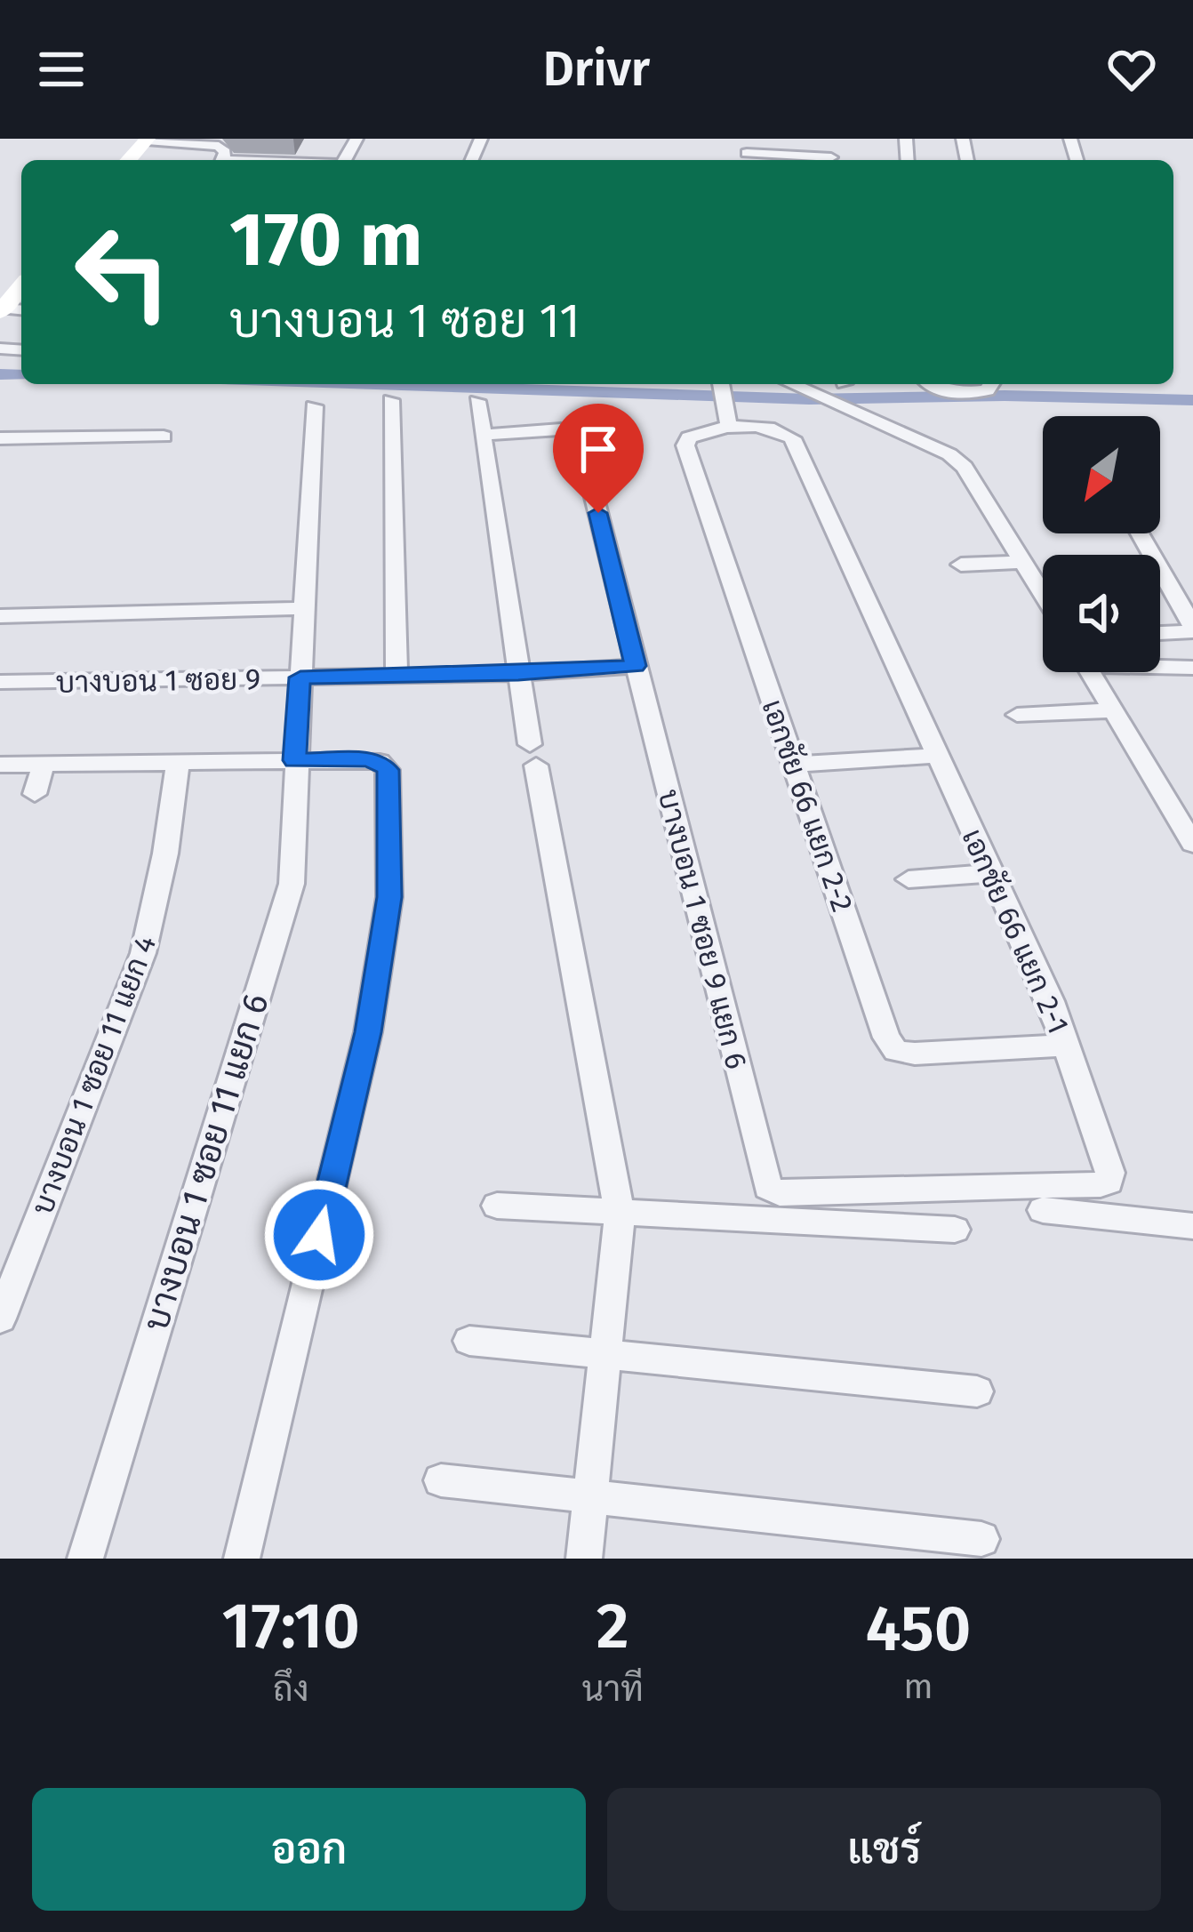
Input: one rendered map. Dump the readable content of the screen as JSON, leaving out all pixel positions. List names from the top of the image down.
{
  "streets": {
    "street": [
      "บางบอน 1 ซอย 9",
      "เอกชัย 66 แยก 2-2",
      "บางบอน 1 ซอย 9 แยก 6",
      "เอกชัย 66 แยก 2-1",
      "บางบอน 1 ซอย 11 แยก 4",
      "บางบอน 1 ซอย 11 แยก 6"
    ]
  },
  "crossings": [
    ["บางบอน 1 ซอย 9", "บางบอน 1 ซอย 9 แยก 6"],
    ["บางบอน 1 ซอย 9", "บางบอน 1 ซอย 11 แยก 6"],
    ["เอกชัย 66 แยก 2-2", "เอกชัย 66 แยก 2-1"],
    ["บางบอน 1 ซอย 9 แยก 6", "เอกชัย 66 แยก 2-1"]
  ],
  "north": "bottom left",
  "page": {
    "header": "Drivr",
    "turn": ["170 m", "บางบอน 1 ซอย 11"],
    "eta": [
      "17:10",
      "ถึง",
      "2",
      "นาที",
      "450",
      "m"
    ],
    "buttons": ["ออก", "แชร์"]
  }
}
